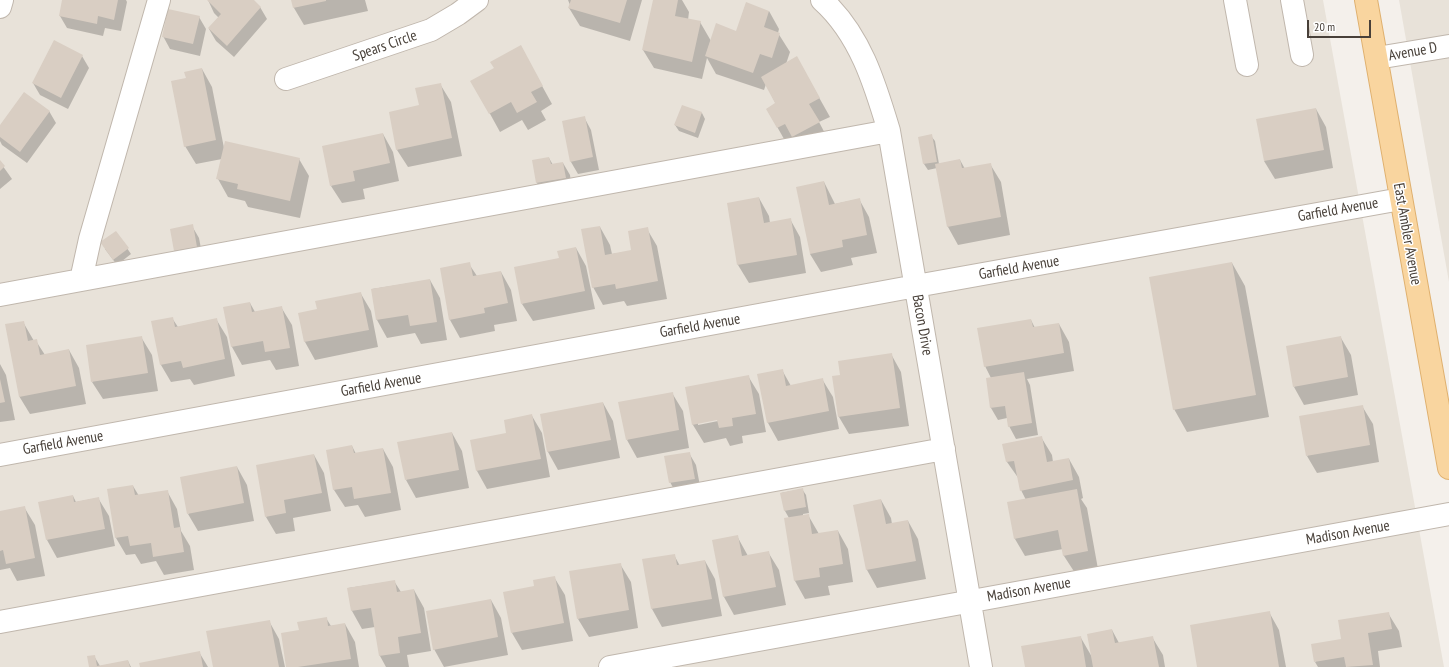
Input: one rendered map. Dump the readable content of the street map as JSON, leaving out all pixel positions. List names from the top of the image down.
{
  "streets": {
    "main road": ["East Ambler Avenue"],
    "street": [
      "Spears Circle",
      "Avenue D",
      "Garfield Avenue",
      "Bacon Drive",
      "Madison Avenue"
    ]
  },
  "crossings": [
    ["Avenue D", "East Ambler Avenue"],
    ["Garfield Avenue", "East Ambler Avenue"],
    ["Garfield Avenue", "Bacon Drive"],
    ["Bacon Drive", "Madison Avenue"]
  ],
  "scale_bar": "20 m"
}
